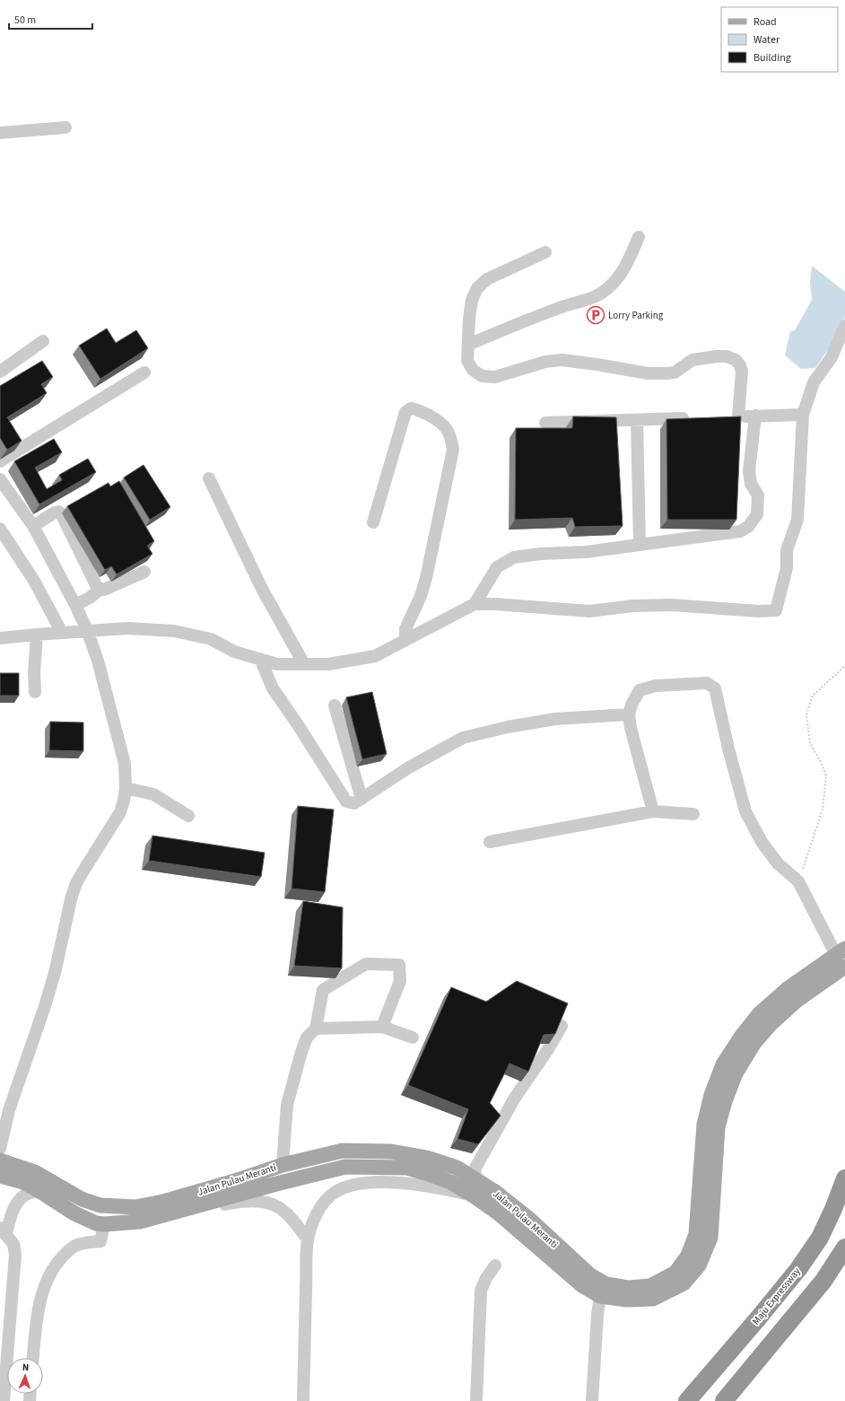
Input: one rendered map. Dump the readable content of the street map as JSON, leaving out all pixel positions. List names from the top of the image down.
{
  "streets": {
    "highway": ["Maju Expressway"],
    "main road": ["Jalan Pulau Meranti"]
  },
  "places": {
    "parking": ["Lorry Parking"]
  },
  "legend": ["Road", "Water", "Building"],
  "scale_bar": "50 m",
  "north": "top"
}
